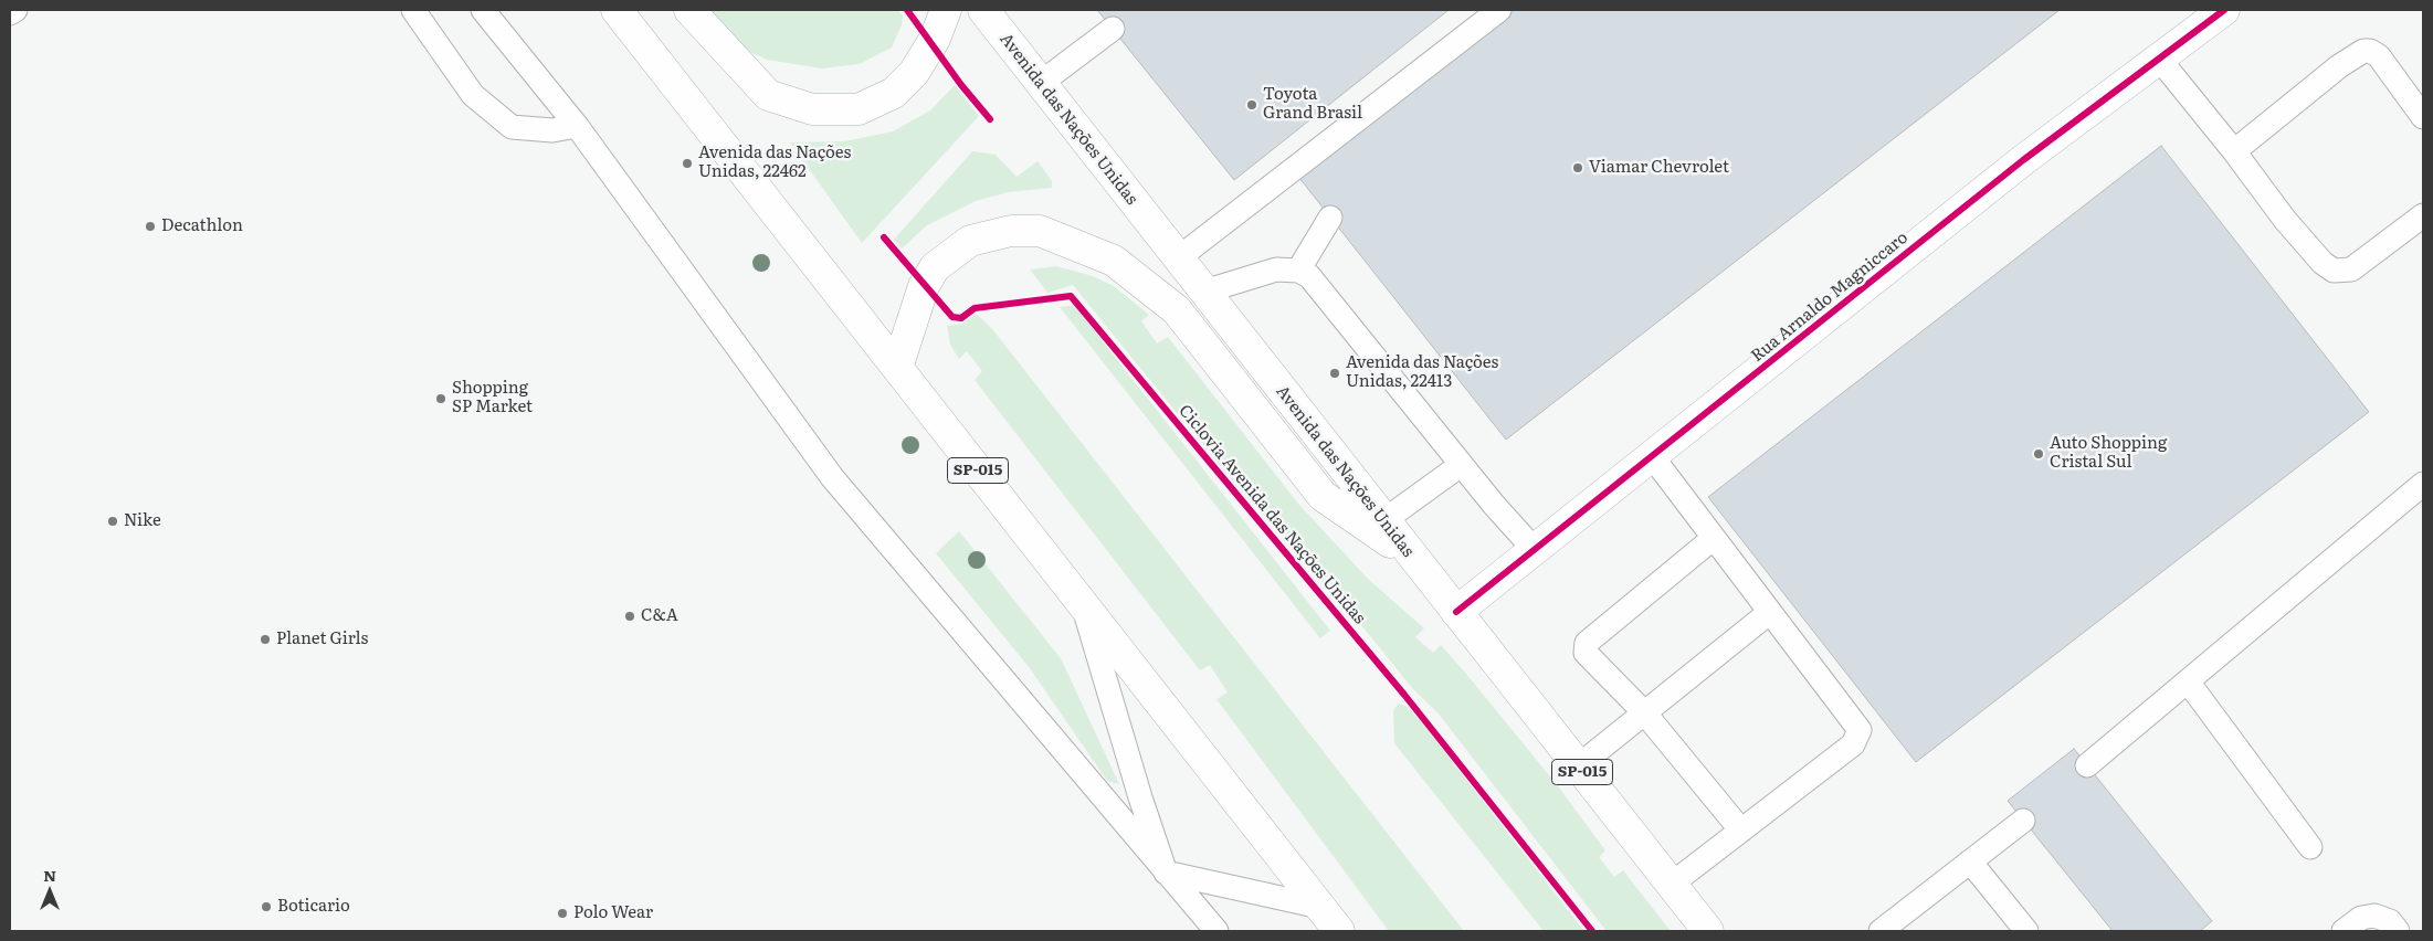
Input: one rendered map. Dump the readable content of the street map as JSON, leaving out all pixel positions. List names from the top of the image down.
{
  "streets": {
    "main road": ["Avenida das Nações Unidas", "Rua Arnaldo Magniccaro", "SP-015"],
    "cycle path": ["Ciclovia Avenida das Nações Unidas"]
  },
  "crossings": [
    ["Avenida das Nações Unidas", "Rua Arnaldo Magniccaro"]
  ],
  "places": [
    "Toyota Grand Brasil",
    "Avenida das Nações Unidas, 22462",
    "Viamar Chevrolet",
    "Decathlon",
    "Avenida das Nações Unidas, 22413",
    "Shopping SP Market",
    "Auto Shopping Cristal Sul",
    "Nike",
    "C&A",
    "Planet Girls",
    "Boticario",
    "Polo Wear"
  ],
  "north": "top"
}
